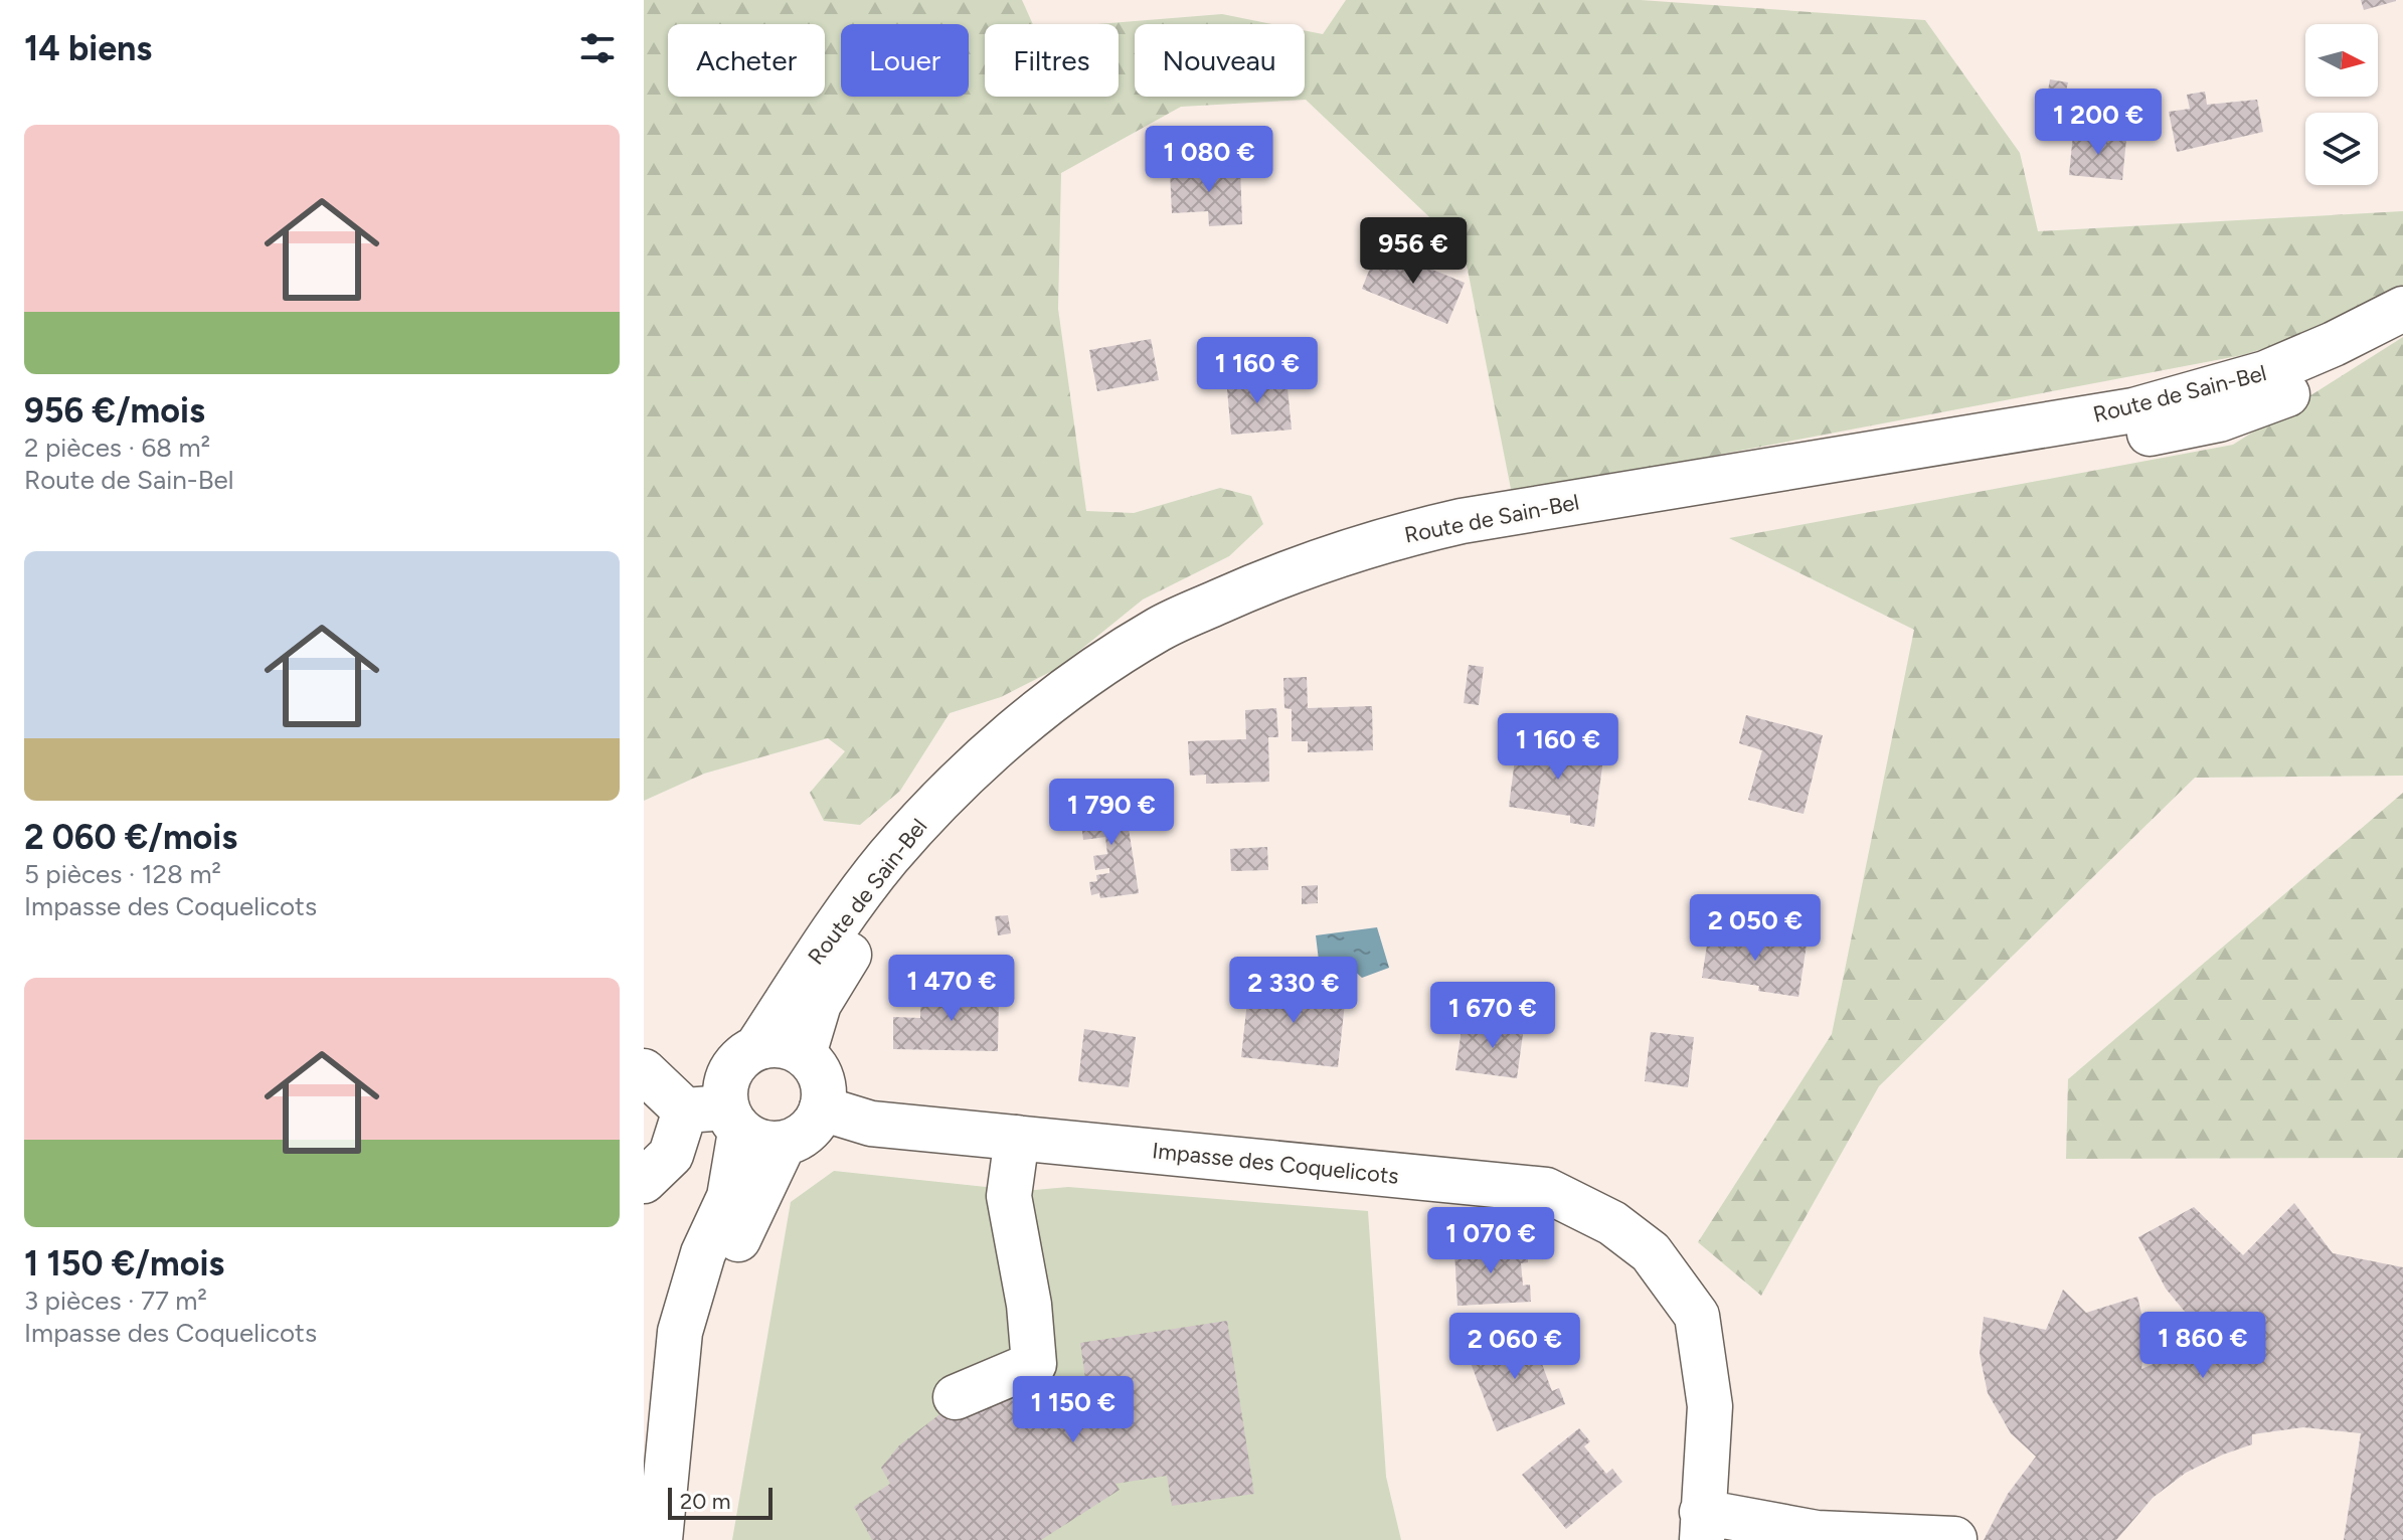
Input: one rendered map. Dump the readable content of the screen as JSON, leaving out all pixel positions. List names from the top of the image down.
{
  "streets": {
    "main road": ["Route de Sain-Bel", "Impasse des Coquelicots"]
  },
  "crossings": [
    ["Route de Sain-Bel", "Impasse des Coquelicots"]
  ],
  "scale_bar": "20 m",
  "north": "right",
  "page": {
    "heading": "14 biens",
    "chip": [
      "Acheter",
      "Louer",
      "Filtres",
      "Nouveau"
    ],
    "price": [
      "1 200 €",
      "1 080 €",
      "956 €",
      "1 160 €",
      "1 160 €",
      "1 790 €",
      "2 050 €",
      "1 470 €",
      "2 330 €",
      "1 670 €",
      "1 070 €",
      "1 860 €",
      "2 060 €",
      "1 150 €"
    ],
    "list": [
      {
        "name": "956 €/mois",
        "note": "2 pièces · 68 m² · Route de Sain-Bel"
      },
      {
        "name": "2 060 €/mois",
        "note": "5 pièces · 128 m² · Impasse des Coquelicots"
      },
      {
        "name": "1 150 €/mois",
        "note": "3 pièces · 77 m² · Impasse des Coquelicots"
      }
    ],
    "scale": "20 m"
  }
}
